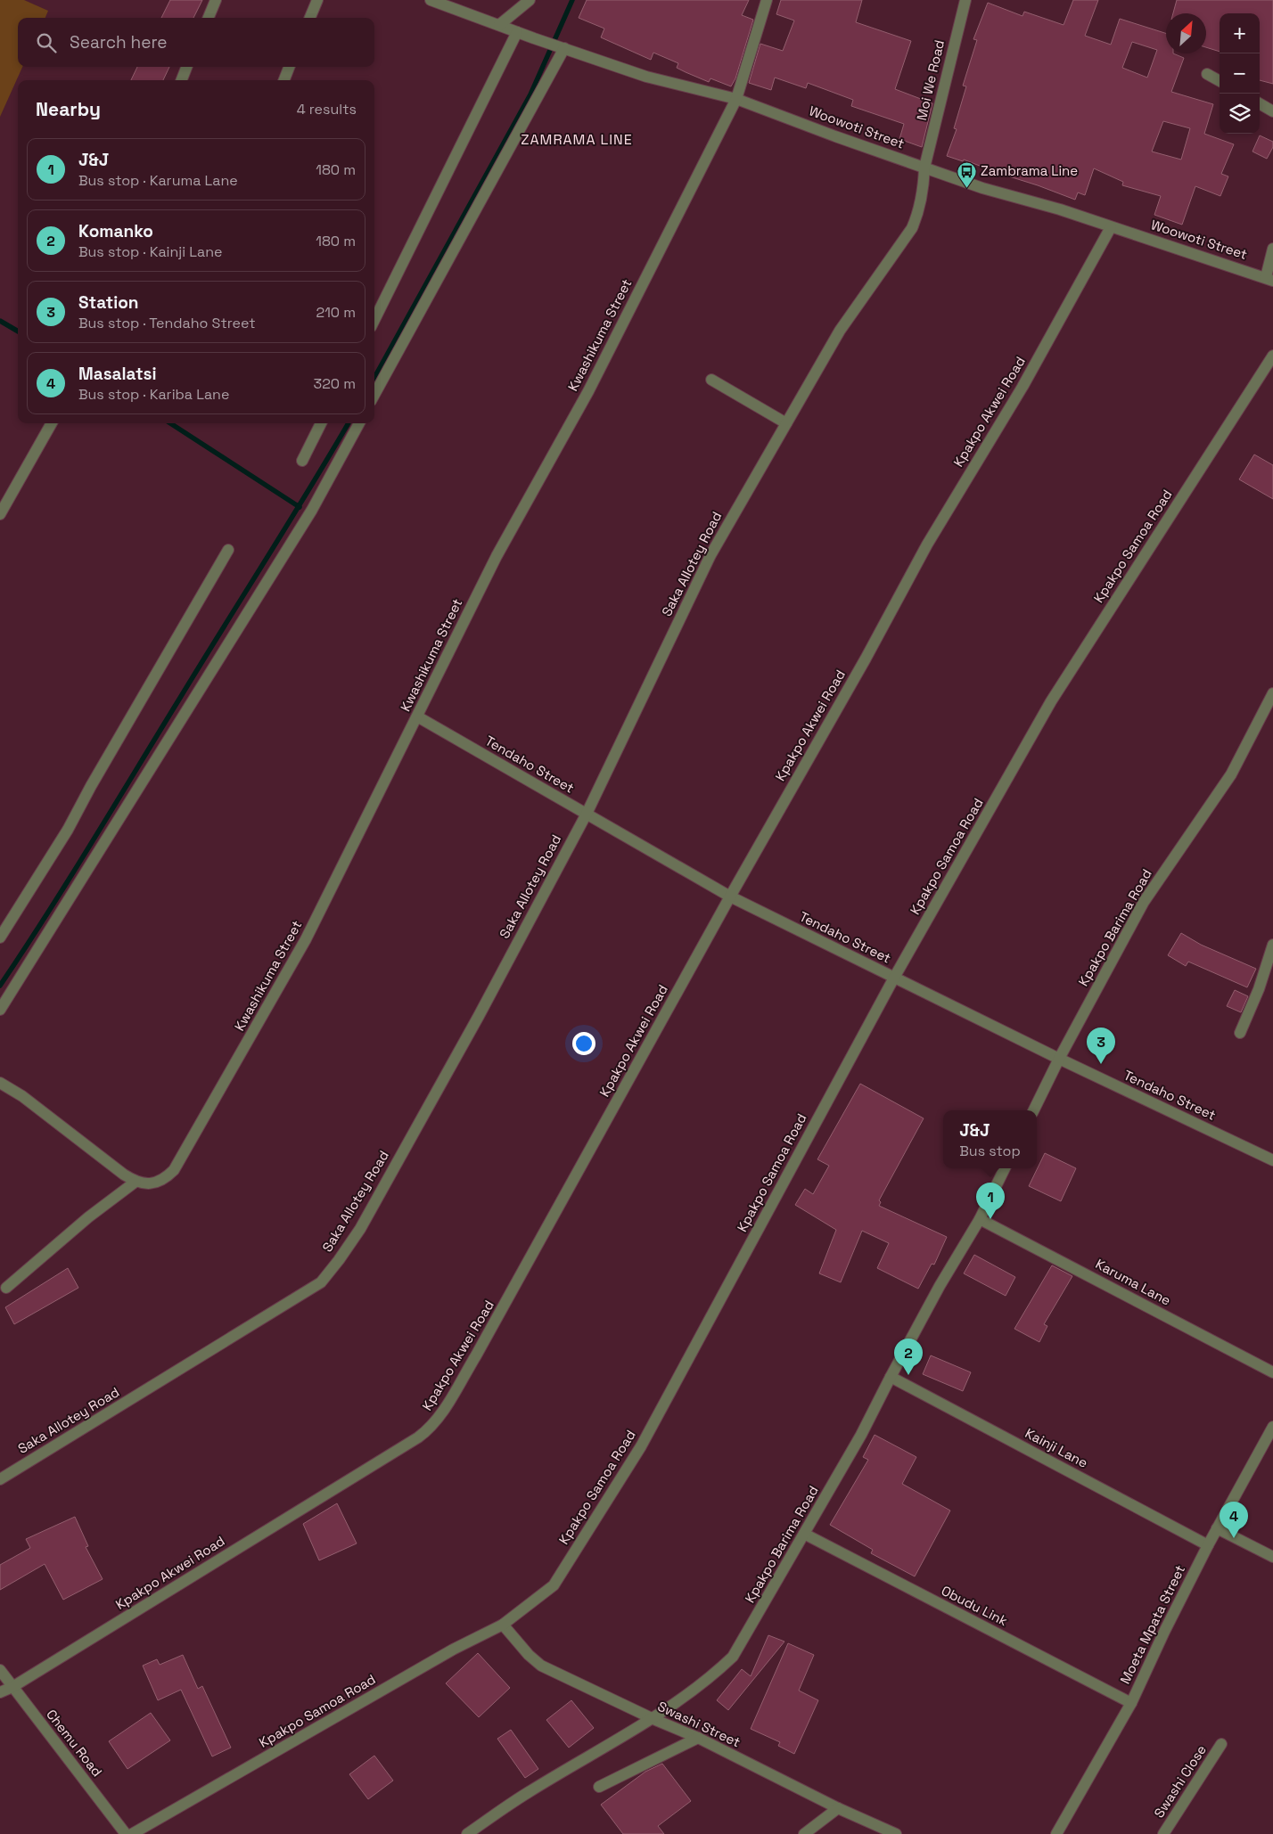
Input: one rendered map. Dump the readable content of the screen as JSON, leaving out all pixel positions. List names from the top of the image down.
{
  "streets": {
    "street": [
      "Moi We Road",
      "Woowoti Street",
      "Kwashikuma Street",
      "Kpakpo Akwei Road",
      "Kpakpo Samoa Road",
      "Saka Allotey Road",
      "Tendaho Street",
      "Kpakpo Barima Road",
      "Karuma Lane",
      "Kainji Lane",
      "Obudu Link",
      "Moeta Mpata Street",
      "Swashi Street",
      "Chemu Road",
      "Swashi Close"
    ]
  },
  "crossings": [
    ["Moi We Road", "Woowoti Street"],
    ["Moi We Road", "Saka Allotey Road"],
    ["Woowoti Street", "Kwashikuma Street"],
    ["Woowoti Street", "Kpakpo Akwei Road"],
    ["Woowoti Street", "Saka Allotey Road"],
    ["Kwashikuma Street", "Tendaho Street"],
    ["Kpakpo Akwei Road", "Tendaho Street"],
    ["Kpakpo Akwei Road", "Chemu Road"],
    ["Kpakpo Samoa Road", "Tendaho Street"],
    ["Kpakpo Samoa Road", "Swashi Street"],
    ["Saka Allotey Road", "Tendaho Street"],
    ["Tendaho Street", "Kpakpo Barima Road"],
    ["Kpakpo Barima Road", "Karuma Lane"],
    ["Kpakpo Barima Road", "Kainji Lane"],
    ["Kpakpo Barima Road", "Obudu Link"],
    ["Kpakpo Barima Road", "Swashi Street"],
    ["Kainji Lane", "Moeta Mpata Street"],
    ["Obudu Link", "Moeta Mpata Street"]
  ],
  "districts": ["ZAMRAMA LINE"],
  "places": {
    "bus stop": ["Zambrama Line"]
  },
  "north": "top right",
  "page": {
    "map_buttons": ["+", "−"],
    "search": "Search here",
    "heading": ["Nearby", "4 results"],
    "list": [
      {
        "mark": "1",
        "name": "J&J",
        "note": "Bus stop · Karuma Lane",
        "value": "180 m"
      },
      {
        "mark": "2",
        "name": "Komanko",
        "note": "Bus stop · Kainji Lane",
        "value": "180 m"
      },
      {
        "mark": "3",
        "name": "Station",
        "note": "Bus stop · Tendaho Street",
        "value": "210 m"
      },
      {
        "mark": "4",
        "name": "Masalatsi",
        "note": "Bus stop · Kariba Lane",
        "value": "320 m"
      }
    ],
    "pins": [
      "3",
      "1",
      "2",
      "4"
    ],
    "popup": ["J&J", "Bus stop"]
  }
}
